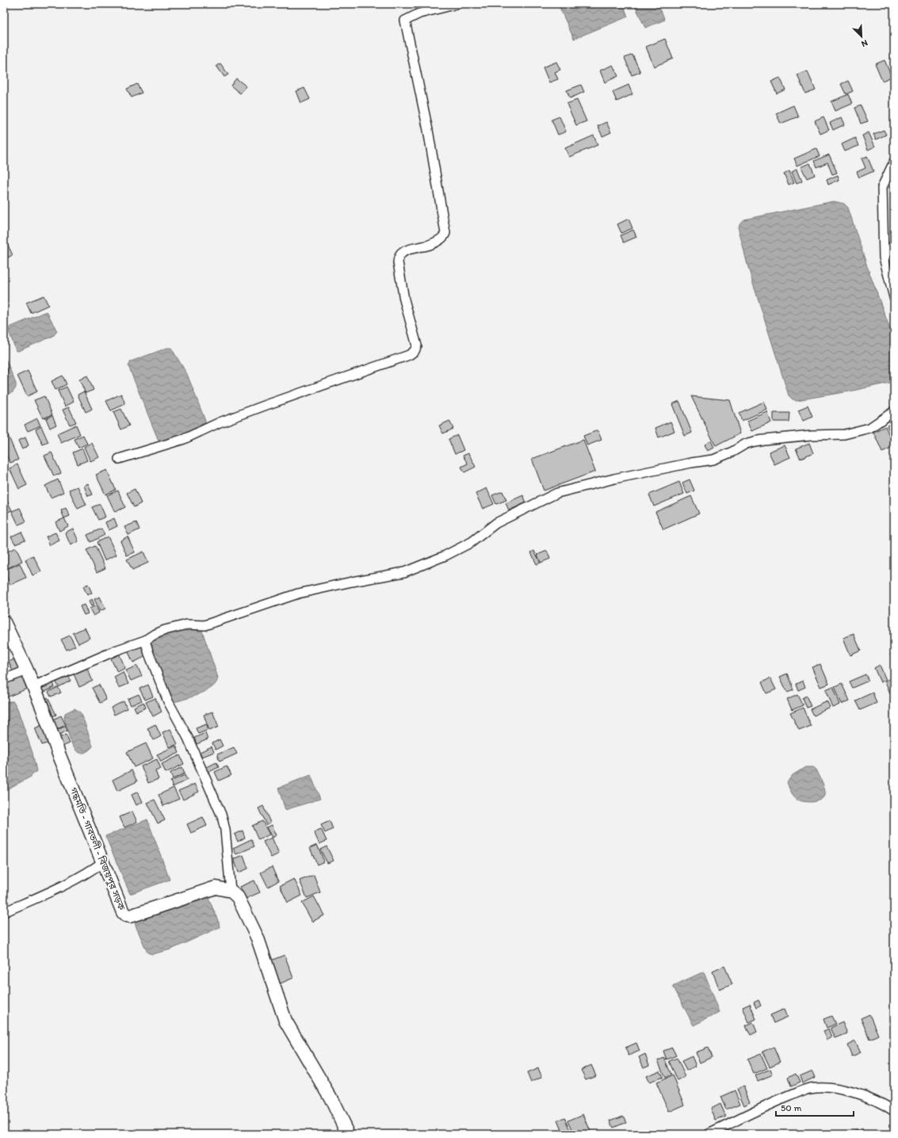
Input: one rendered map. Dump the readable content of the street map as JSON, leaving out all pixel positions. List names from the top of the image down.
{
  "streets": {
    "main road": ["গন্ধমতি - গাবতলী - বিজয়পুর সড়ক"]
  },
  "scale_bar": "50 m",
  "north": "bottom right"
}
